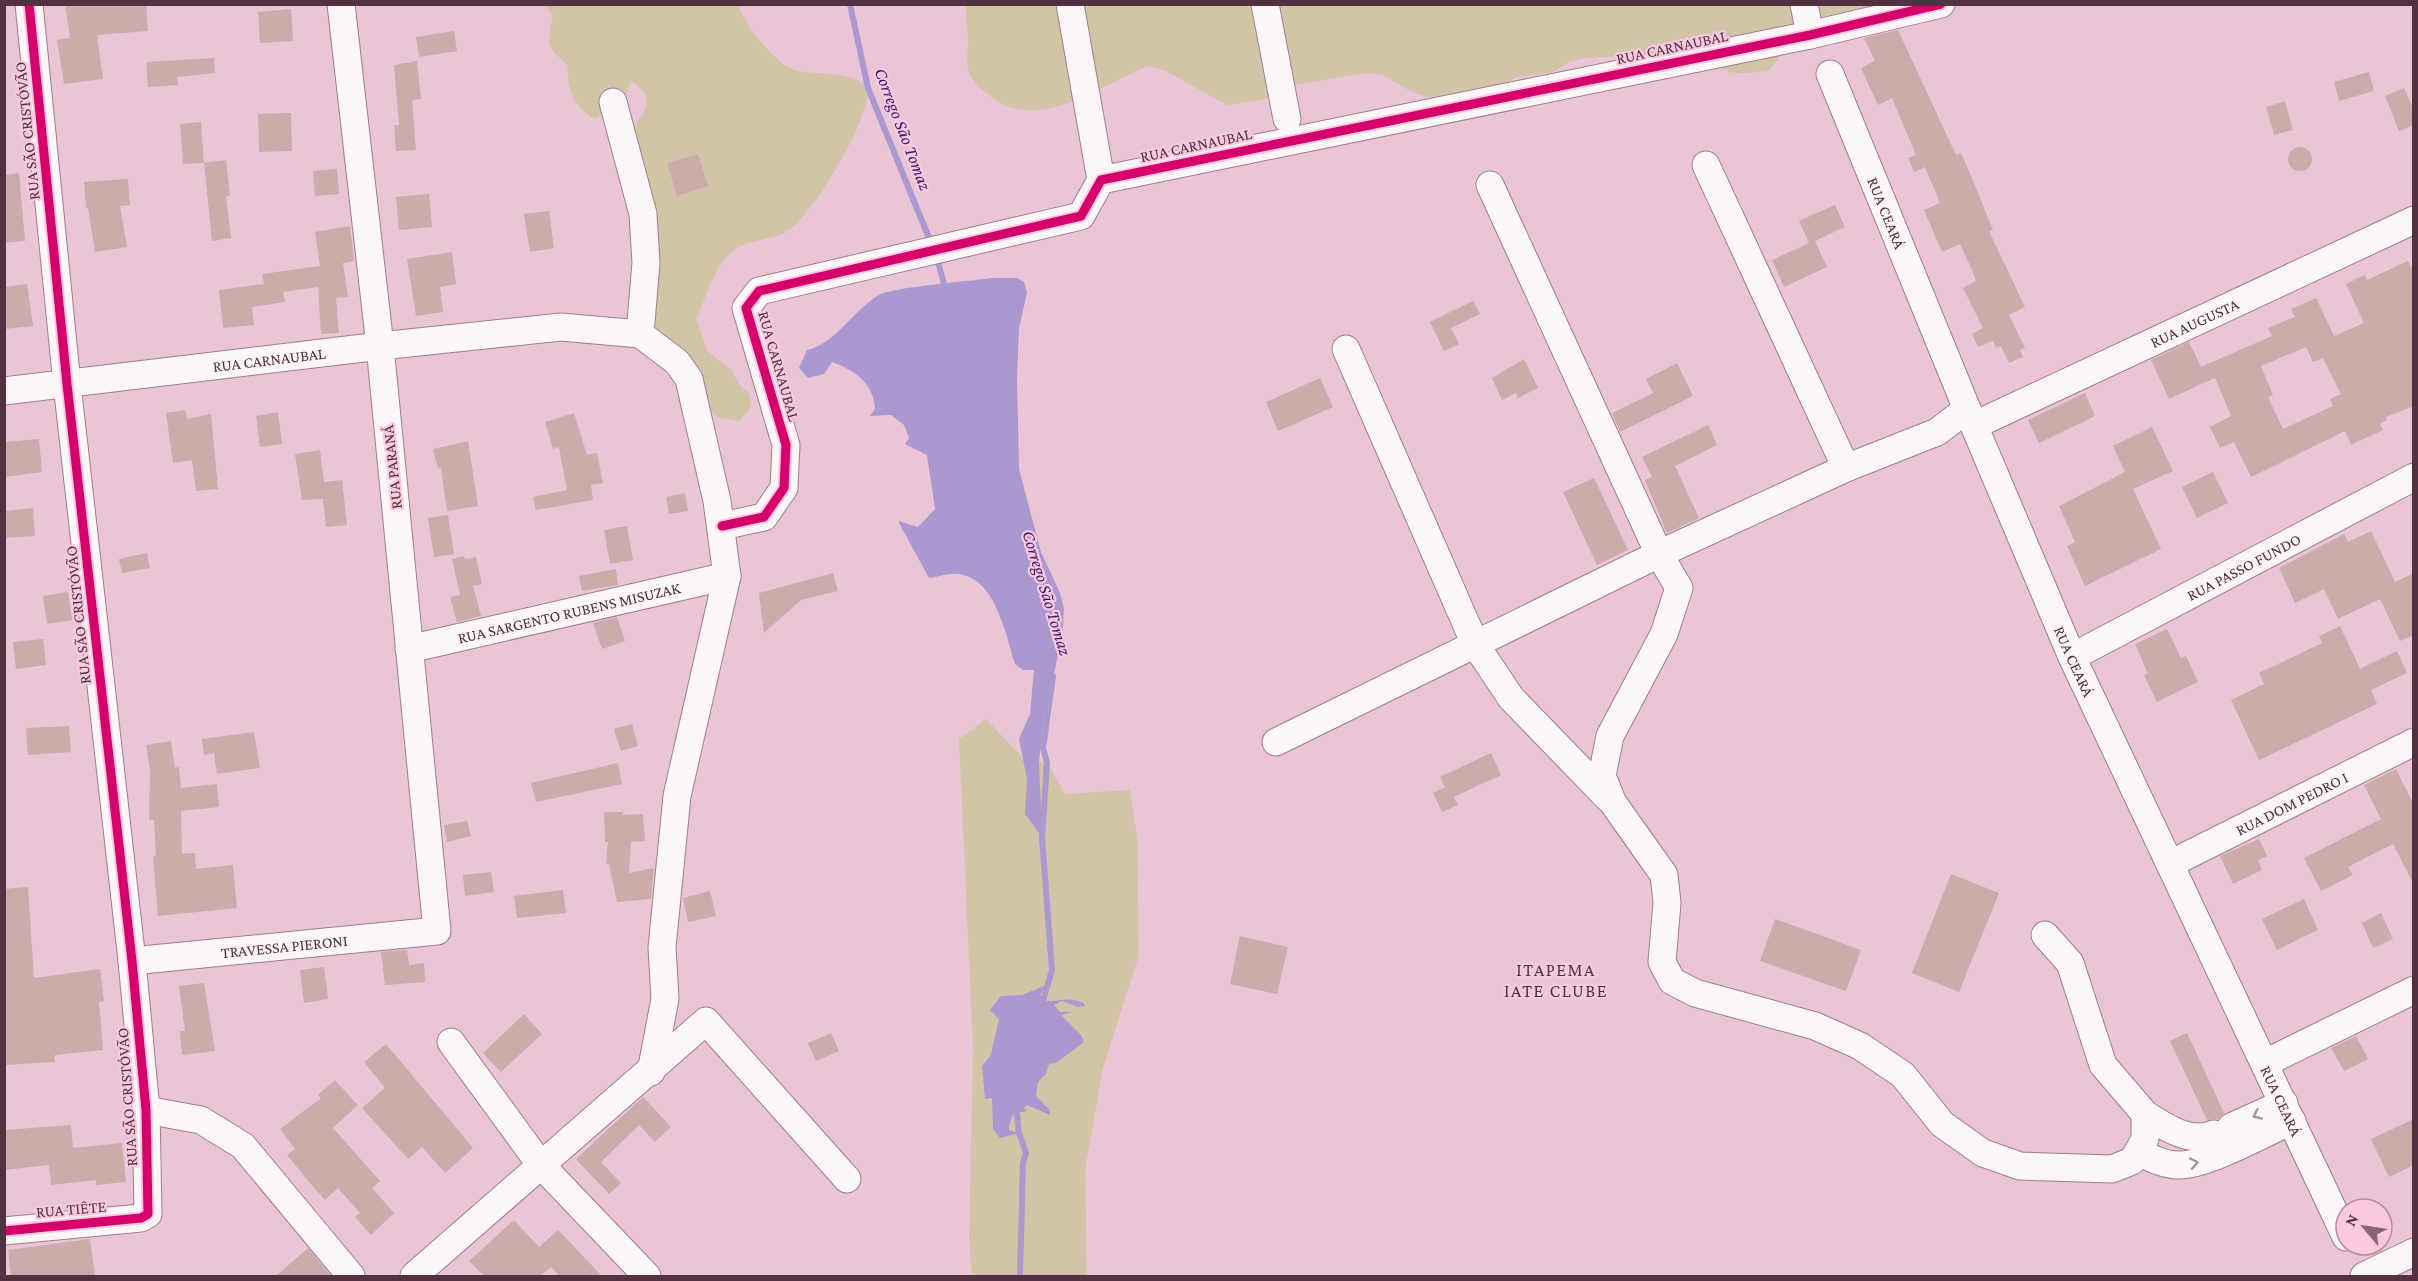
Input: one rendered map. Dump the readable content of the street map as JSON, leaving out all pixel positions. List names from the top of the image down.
{
  "streets": {
    "street": [
      "RUA CARNAUBAL",
      "RUA SÃO CRISTÓVÃO",
      "RUA CEARÁ",
      "RUA AUGUSTA",
      "RUA PARANÁ",
      "RUA PASSO FUNDO",
      "RUA SARGENTO RUBENS MISUZAK",
      "RUA DOM PEDRO I",
      "TRAVESSA PIERONI",
      "RUA TIÊTE"
    ]
  },
  "crossings": [
    ["RUA CARNAUBAL", "RUA SÃO CRISTÓVÃO"],
    ["RUA CARNAUBAL", "RUA PARANÁ"],
    ["RUA SÃO CRISTÓVÃO", "TRAVESSA PIERONI"],
    ["RUA SÃO CRISTÓVÃO", "RUA TIÊTE"],
    ["RUA CEARÁ", "RUA AUGUSTA"],
    ["RUA CEARÁ", "RUA PASSO FUNDO"],
    ["RUA CEARÁ", "RUA DOM PEDRO I"],
    ["RUA PARANÁ", "RUA SARGENTO RUBENS MISUZAK"],
    ["RUA PARANÁ", "TRAVESSA PIERONI"]
  ],
  "districts": ["ITAPEMA IATE CLUBE"],
  "water": ["Corrego São Tomaz"],
  "north": "top left"
}
